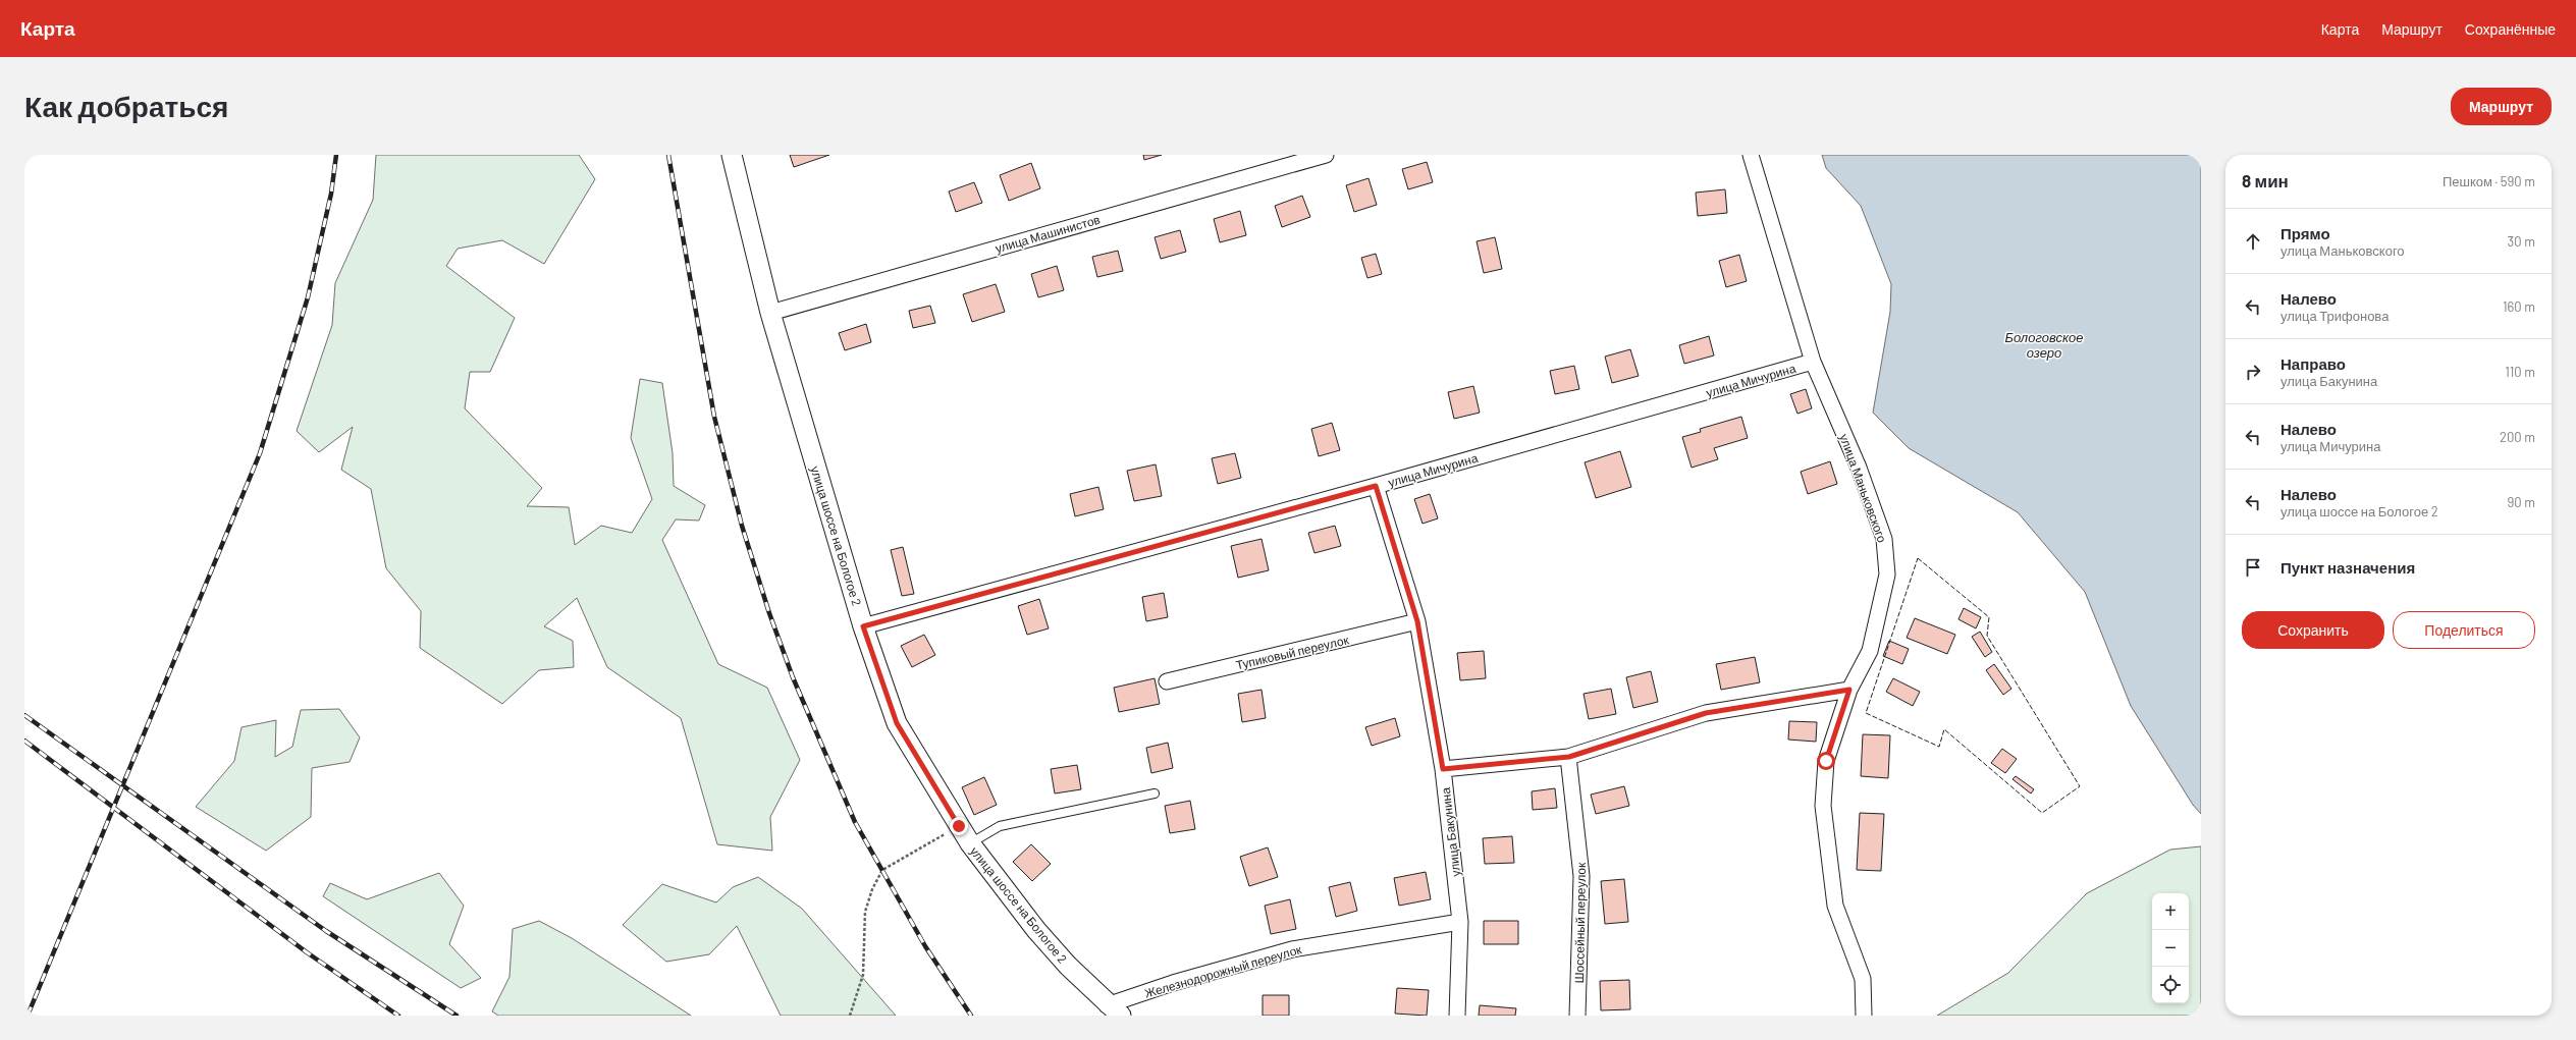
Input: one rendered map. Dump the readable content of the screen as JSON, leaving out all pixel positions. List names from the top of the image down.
{
  "streets": {
    "street": [
      "улица Машинистов",
      "улица Мичурина",
      "улица Маньковского",
      "улица шоссе на Бологое 2",
      "Тупиковый переулок",
      "улица Бакунина",
      "Шоссейный переулок",
      "Железнодорожный переулок"
    ]
  },
  "crossings": [
    ["улица Машинистов", "улица шоссе на Бологое 2"],
    ["улица Мичурина", "улица Маньковского"],
    ["улица Мичурина", "улица шоссе на Бологое 2"],
    ["улица Мичурина", "улица Бакунина"],
    ["улица шоссе на Бологое 2", "Железнодорожный переулок"],
    ["Тупиковый переулок", "улица Бакунина"],
    ["улица Бакунина", "Железнодорожный переулок"]
  ],
  "water": ["Бологовское озеро"],
  "page": {
    "header": "Карта",
    "nav": ["Карта", "Маршрут", "Сохранённые"],
    "buttons": [
      "Маршрут",
      ["Сохранить", "Поделиться"]
    ],
    "title": "Как добраться",
    "heading": ["8 мин", "Пешком · 590 m"],
    "list": [
      ["Прямо", "улица Маньковского", "30 m"],
      ["Налево", "улица Трифонова", "160 m"],
      ["Направо", "улица Бакунина", "110 m"],
      ["Налево", "улица Мичурина", "200 m"],
      ["Налево", "улица шоссе на Бологое 2", "90 m"],
      "Пункт назначения"
    ],
    "map_buttons": ["+", "−"]
  }
}
